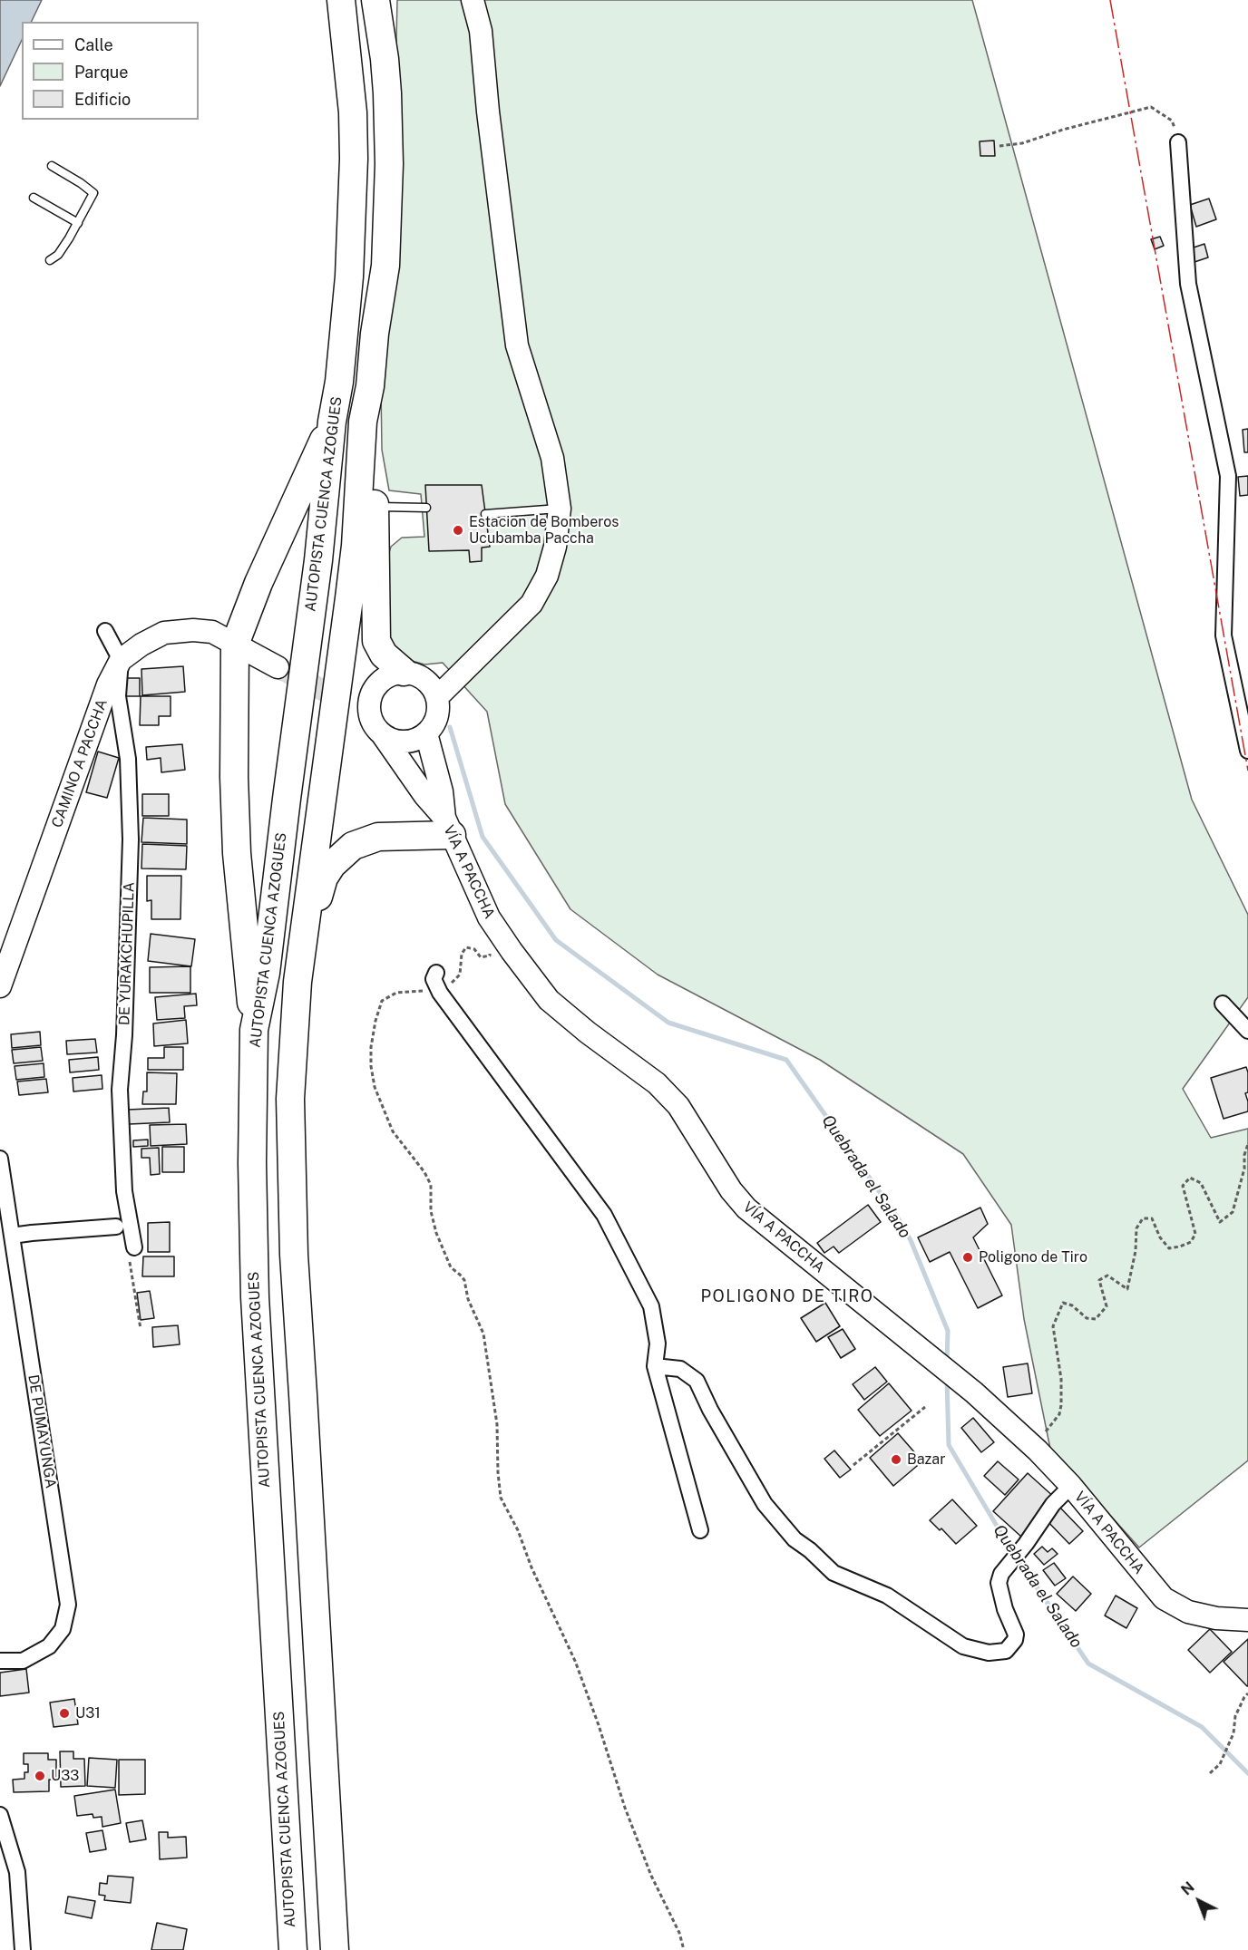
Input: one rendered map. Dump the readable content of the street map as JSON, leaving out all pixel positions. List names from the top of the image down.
{
  "streets": {
    "highway": ["AUTOPISTA CUENCA AZOGUES"],
    "main road": ["CAMINO A PACCHA", "VÍA A PACCHA"],
    "street": ["DE YURAKCHUPILLA", "DE PUMAYUNGA"]
  },
  "crossings": [
    ["CAMINO A PACCHA", "DE YURAKCHUPILLA"]
  ],
  "districts": ["POLIGONO DE TIRO"],
  "water": ["Quebrada el Salado"],
  "places": [
    "Estacion de Bomberos Ucubamba Paccha",
    "Poligono de Tiro",
    "Bazar",
    "U31",
    "U33"
  ],
  "legend": ["Calle", "Parque", "Edificio"],
  "north": "top left"
}
